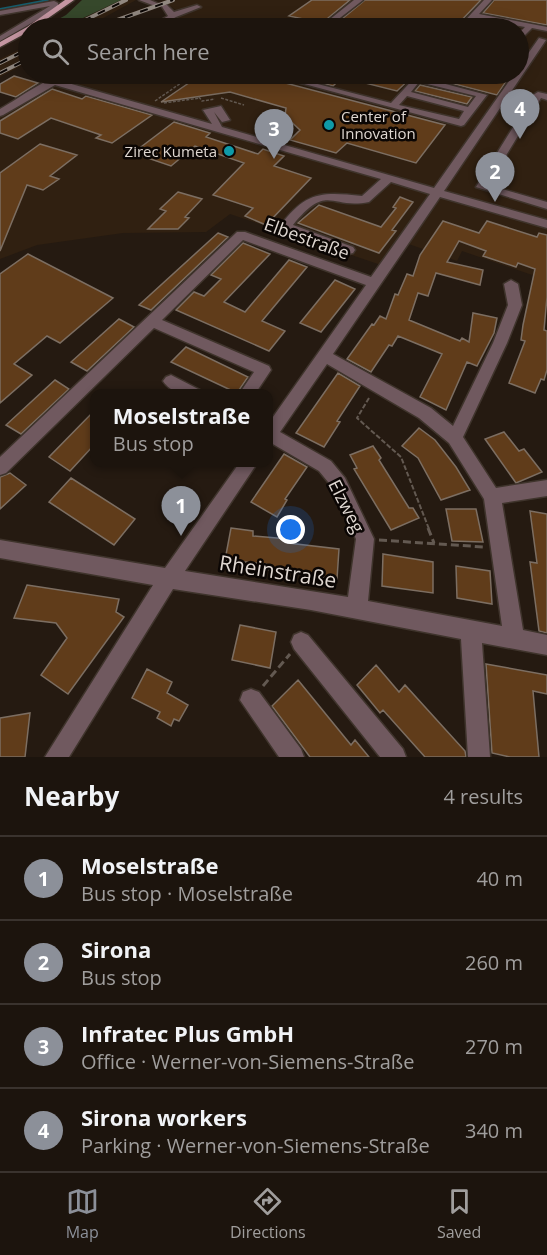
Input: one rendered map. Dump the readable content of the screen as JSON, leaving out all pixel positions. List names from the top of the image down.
{
  "streets": {
    "street": ["Elbestraße", "Elzweg", "Rheinstraße"]
  },
  "crossings": [
    ["Elzweg", "Rheinstraße"]
  ],
  "places": ["Center of Innovation", "Zirec Kumeta"],
  "page": {
    "search": "Search here",
    "pins": [
      "4",
      "3",
      "2",
      "1"
    ],
    "popup": ["Moselstraße", "Bus stop"],
    "heading": ["Nearby", "4 results"],
    "list": [
      {
        "mark": "1",
        "name": "Moselstraße",
        "note": "Bus stop · Moselstraße",
        "value": "40 m"
      },
      {
        "mark": "2",
        "name": "Sirona",
        "note": "Bus stop",
        "value": "260 m"
      },
      {
        "mark": "3",
        "name": "Infratec Plus GmbH",
        "note": "Office · Werner-von-Siemens-Straße",
        "value": "270 m"
      },
      {
        "mark": "4",
        "name": "Sirona workers",
        "note": "Parking · Werner-von-Siemens-Straße",
        "value": "340 m"
      }
    ],
    "nav": ["Map", "Directions", "Saved"]
  }
}
